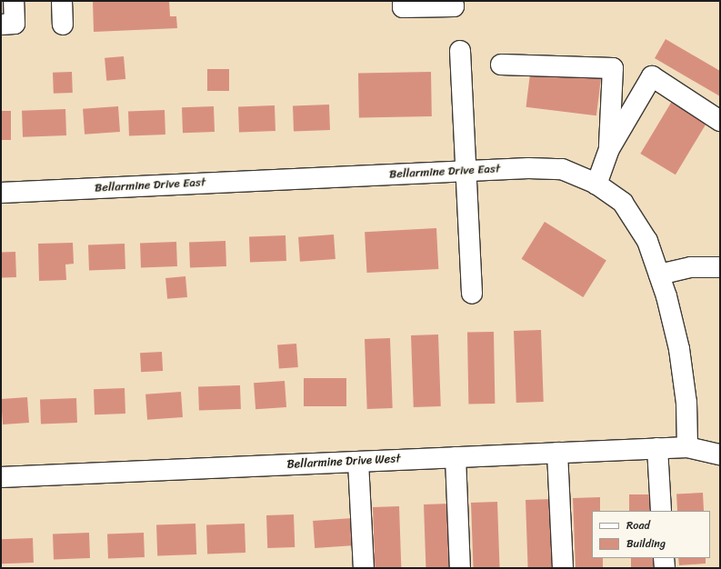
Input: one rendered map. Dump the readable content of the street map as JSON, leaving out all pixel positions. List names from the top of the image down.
{
  "streets": {
    "street": ["Bellarmine Drive East", "Bellarmine Drive West"]
  },
  "crossings": [
    ["Bellarmine Drive East", "Bellarmine Drive West"]
  ],
  "legend": ["Road", "Building"]
}
